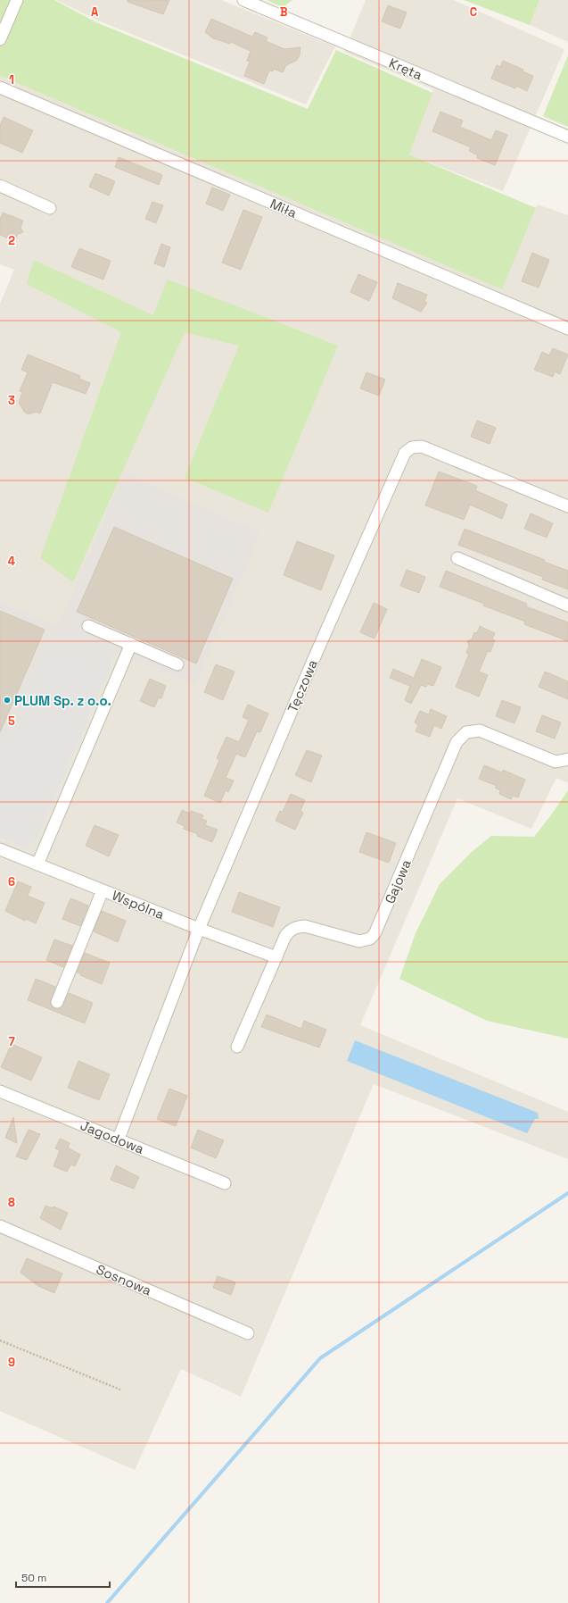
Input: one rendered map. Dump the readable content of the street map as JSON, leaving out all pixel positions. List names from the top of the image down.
{
  "streets": {
    "street": [
      "Kręta",
      "Miła",
      "Tęczowa",
      "Gajowa",
      "Wspólna",
      "Jagodowa",
      "Sosnowa"
    ]
  },
  "crossings": [
    ["Tęczowa", "Wspólna"],
    ["Tęczowa", "Jagodowa"],
    ["Gajowa", "Wspólna"]
  ],
  "places": ["PLUM Sp. z o.o."],
  "scale_bar": "50 m",
  "grid": {
    "columns": ["A", "B", "C"],
    "rows": [
      "1",
      "2",
      "3",
      "4",
      "5",
      "6",
      "7",
      "8",
      "9"
    ]
  }
}
